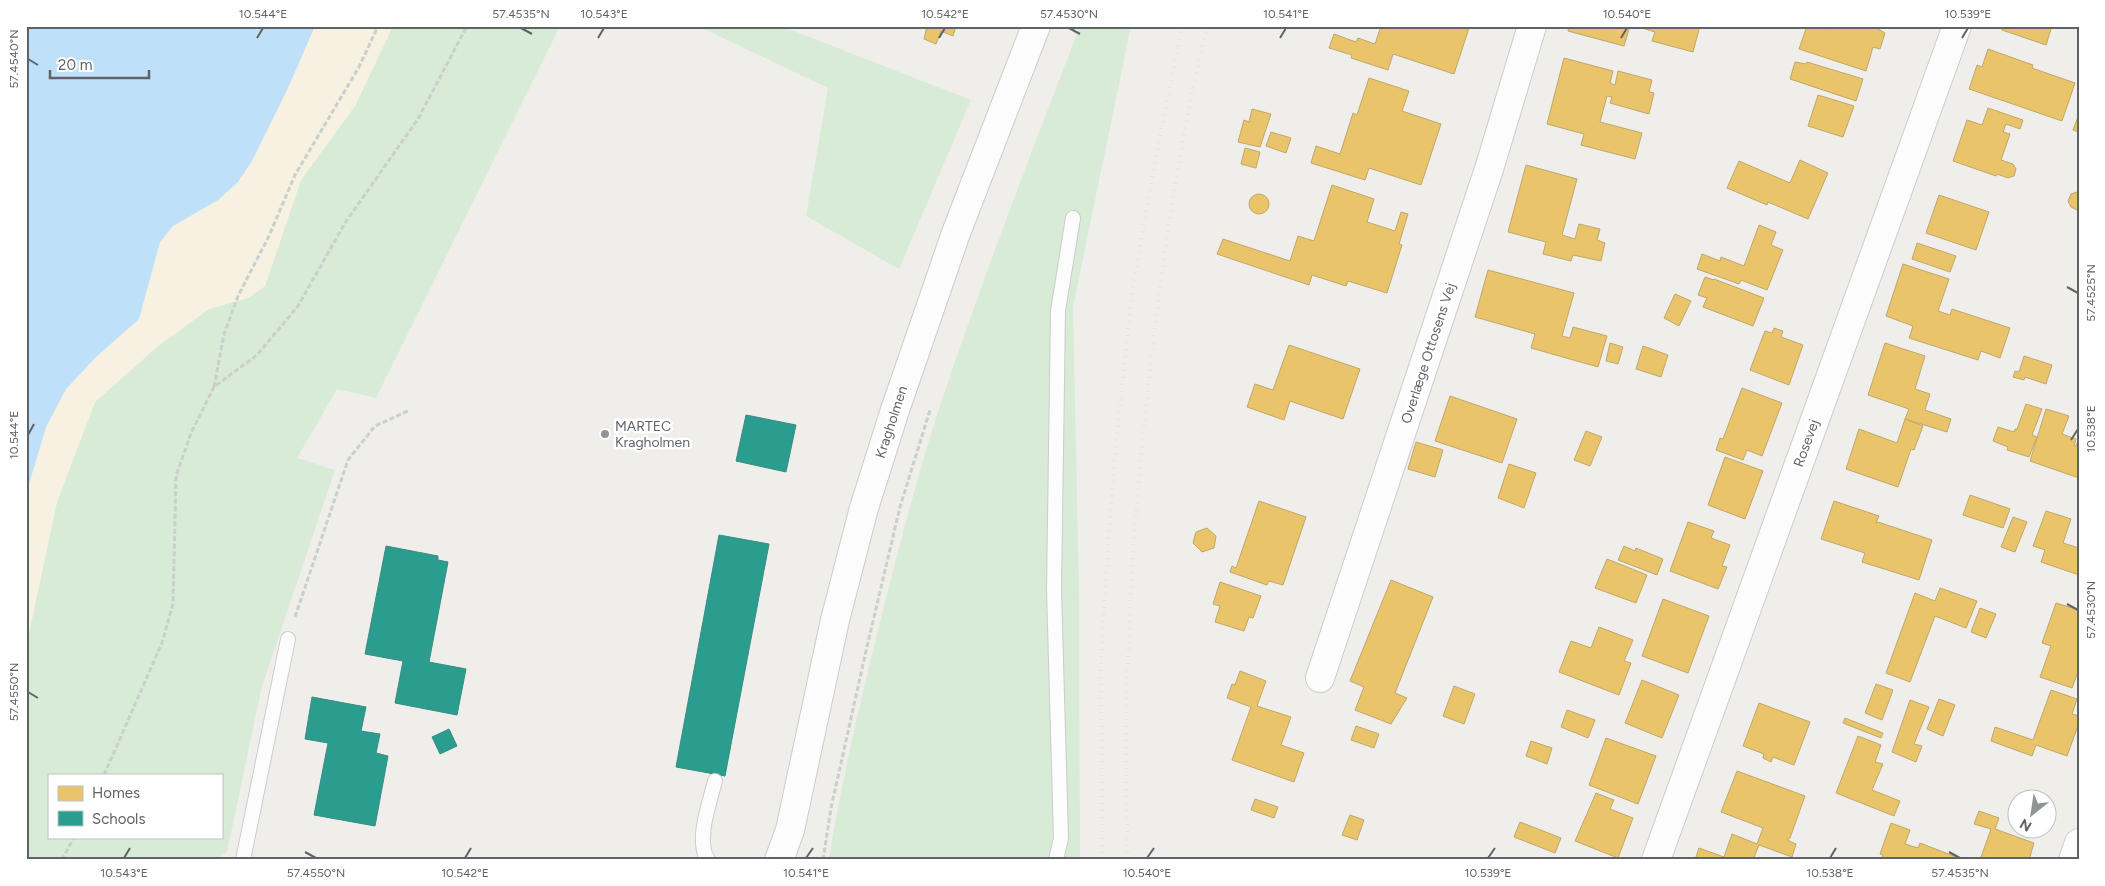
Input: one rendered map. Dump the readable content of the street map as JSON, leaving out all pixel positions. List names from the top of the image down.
{
  "streets": {
    "street": ["Overlæge Ottosens Vej", "Kragholmen", "Rosevej"]
  },
  "places": ["MARTEC Kragholmen"],
  "legend": ["Homes", "Schools"],
  "scale_bar": "20 m",
  "north": "bottom left",
  "coordinates": [
    "10.544°E",
    "57.4535°N",
    "10.543°E",
    "10.542°E",
    "57.4530°N",
    "10.541°E",
    "10.540°E",
    "10.539°E",
    "57.4540°N",
    "57.4525°N",
    "10.538°E",
    "57.4550°N"
  ]
}
